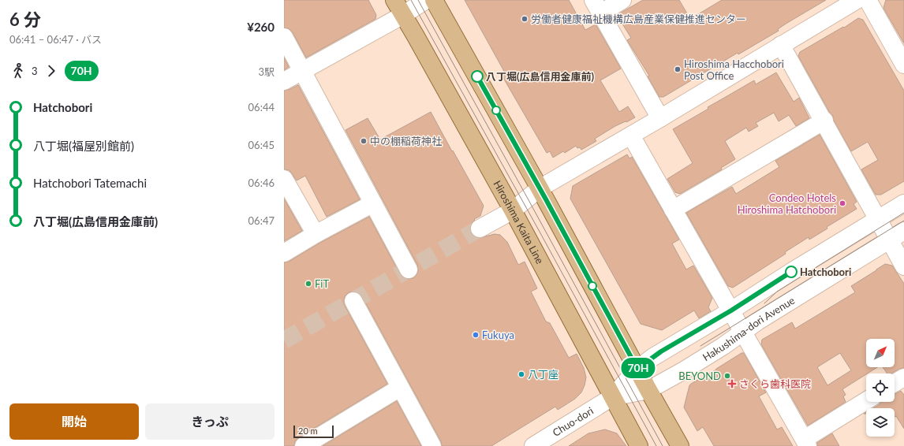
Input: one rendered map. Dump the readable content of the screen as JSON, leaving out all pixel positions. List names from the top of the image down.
{
  "streets": {
    "main road": ["Hiroshima Kaita Line"],
    "street": ["Hakushima-dori Avenue", "Chuo-dori"]
  },
  "crossings": [
    ["Hiroshima Kaita Line", "Hakushima-dori Avenue"],
    ["Hiroshima Kaita Line", "Chuo-dori"],
    ["Hakushima-dori Avenue", "Chuo-dori"]
  ],
  "places": {
    "other": [
      "労働者健康福祉機構広島産業保健推進センター",
      "Hiroshima Hacchobori Post Office",
      "八丁堀(広島信用金庫前)",
      "中の棚稲荷神社",
      "Condeo Hotels Hiroshima Hatchobori",
      "Hatchobori",
      "FiT",
      "Fukuya",
      "八丁座",
      "BEYOND"
    ],
    "health": ["さくら歯科医院"]
  },
  "lines": ["bus line 70H"],
  "scale_bar": "20 m",
  "north": "top right",
  "page": {
    "heading": ["6 分", "06:41 – 06:47 · バス", "¥260"],
    "on_map": "70H",
    "legs": ["3", "70H", "3駅"],
    "list": [
      {
        "name": "Hatchobori",
        "value": "06:44"
      },
      {
        "name": "八丁堀(福屋別館前)",
        "value": "06:45"
      },
      {
        "name": "Hatchobori Tatemachi",
        "value": "06:46"
      },
      {
        "name": "八丁堀(広島信用金庫前)",
        "value": "06:47"
      }
    ],
    "buttons": ["開始", "きっぷ"],
    "scale": "20 m"
  }
}
